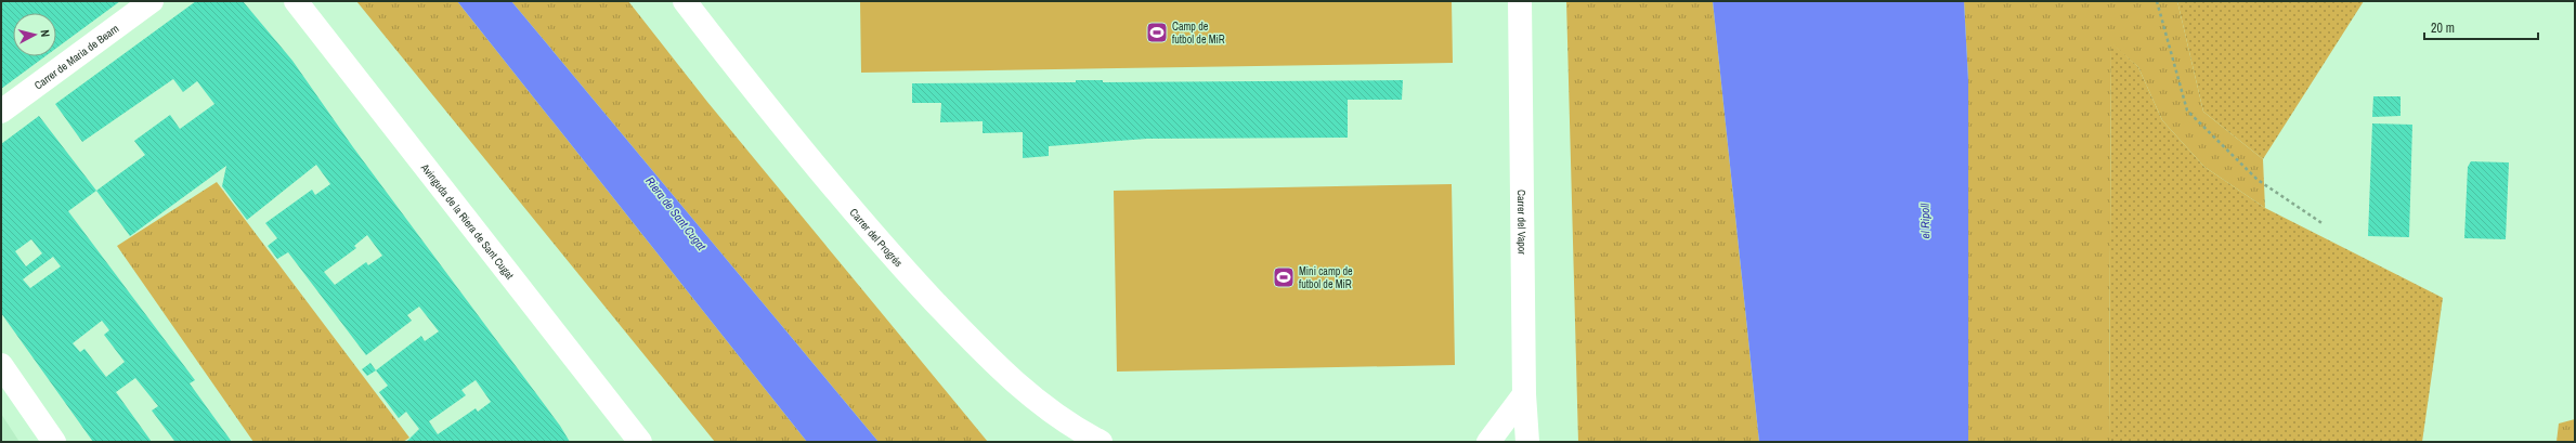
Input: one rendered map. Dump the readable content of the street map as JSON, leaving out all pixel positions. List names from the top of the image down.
{
  "streets": {
    "street": [
      "Carrer de Maria de Bearn",
      "Avinguda de la Riera de Sant Cugat",
      "Carrer del Vapor",
      "Carrer del Progrés"
    ]
  },
  "water": ["Riera de Sant Cugat", "el Ripoll"],
  "places": {
    "sports": ["Camp de futbol de MiR", "Mini camp de futbol de MiR"]
  },
  "scale_bar": "20 m",
  "north": "right"
}
